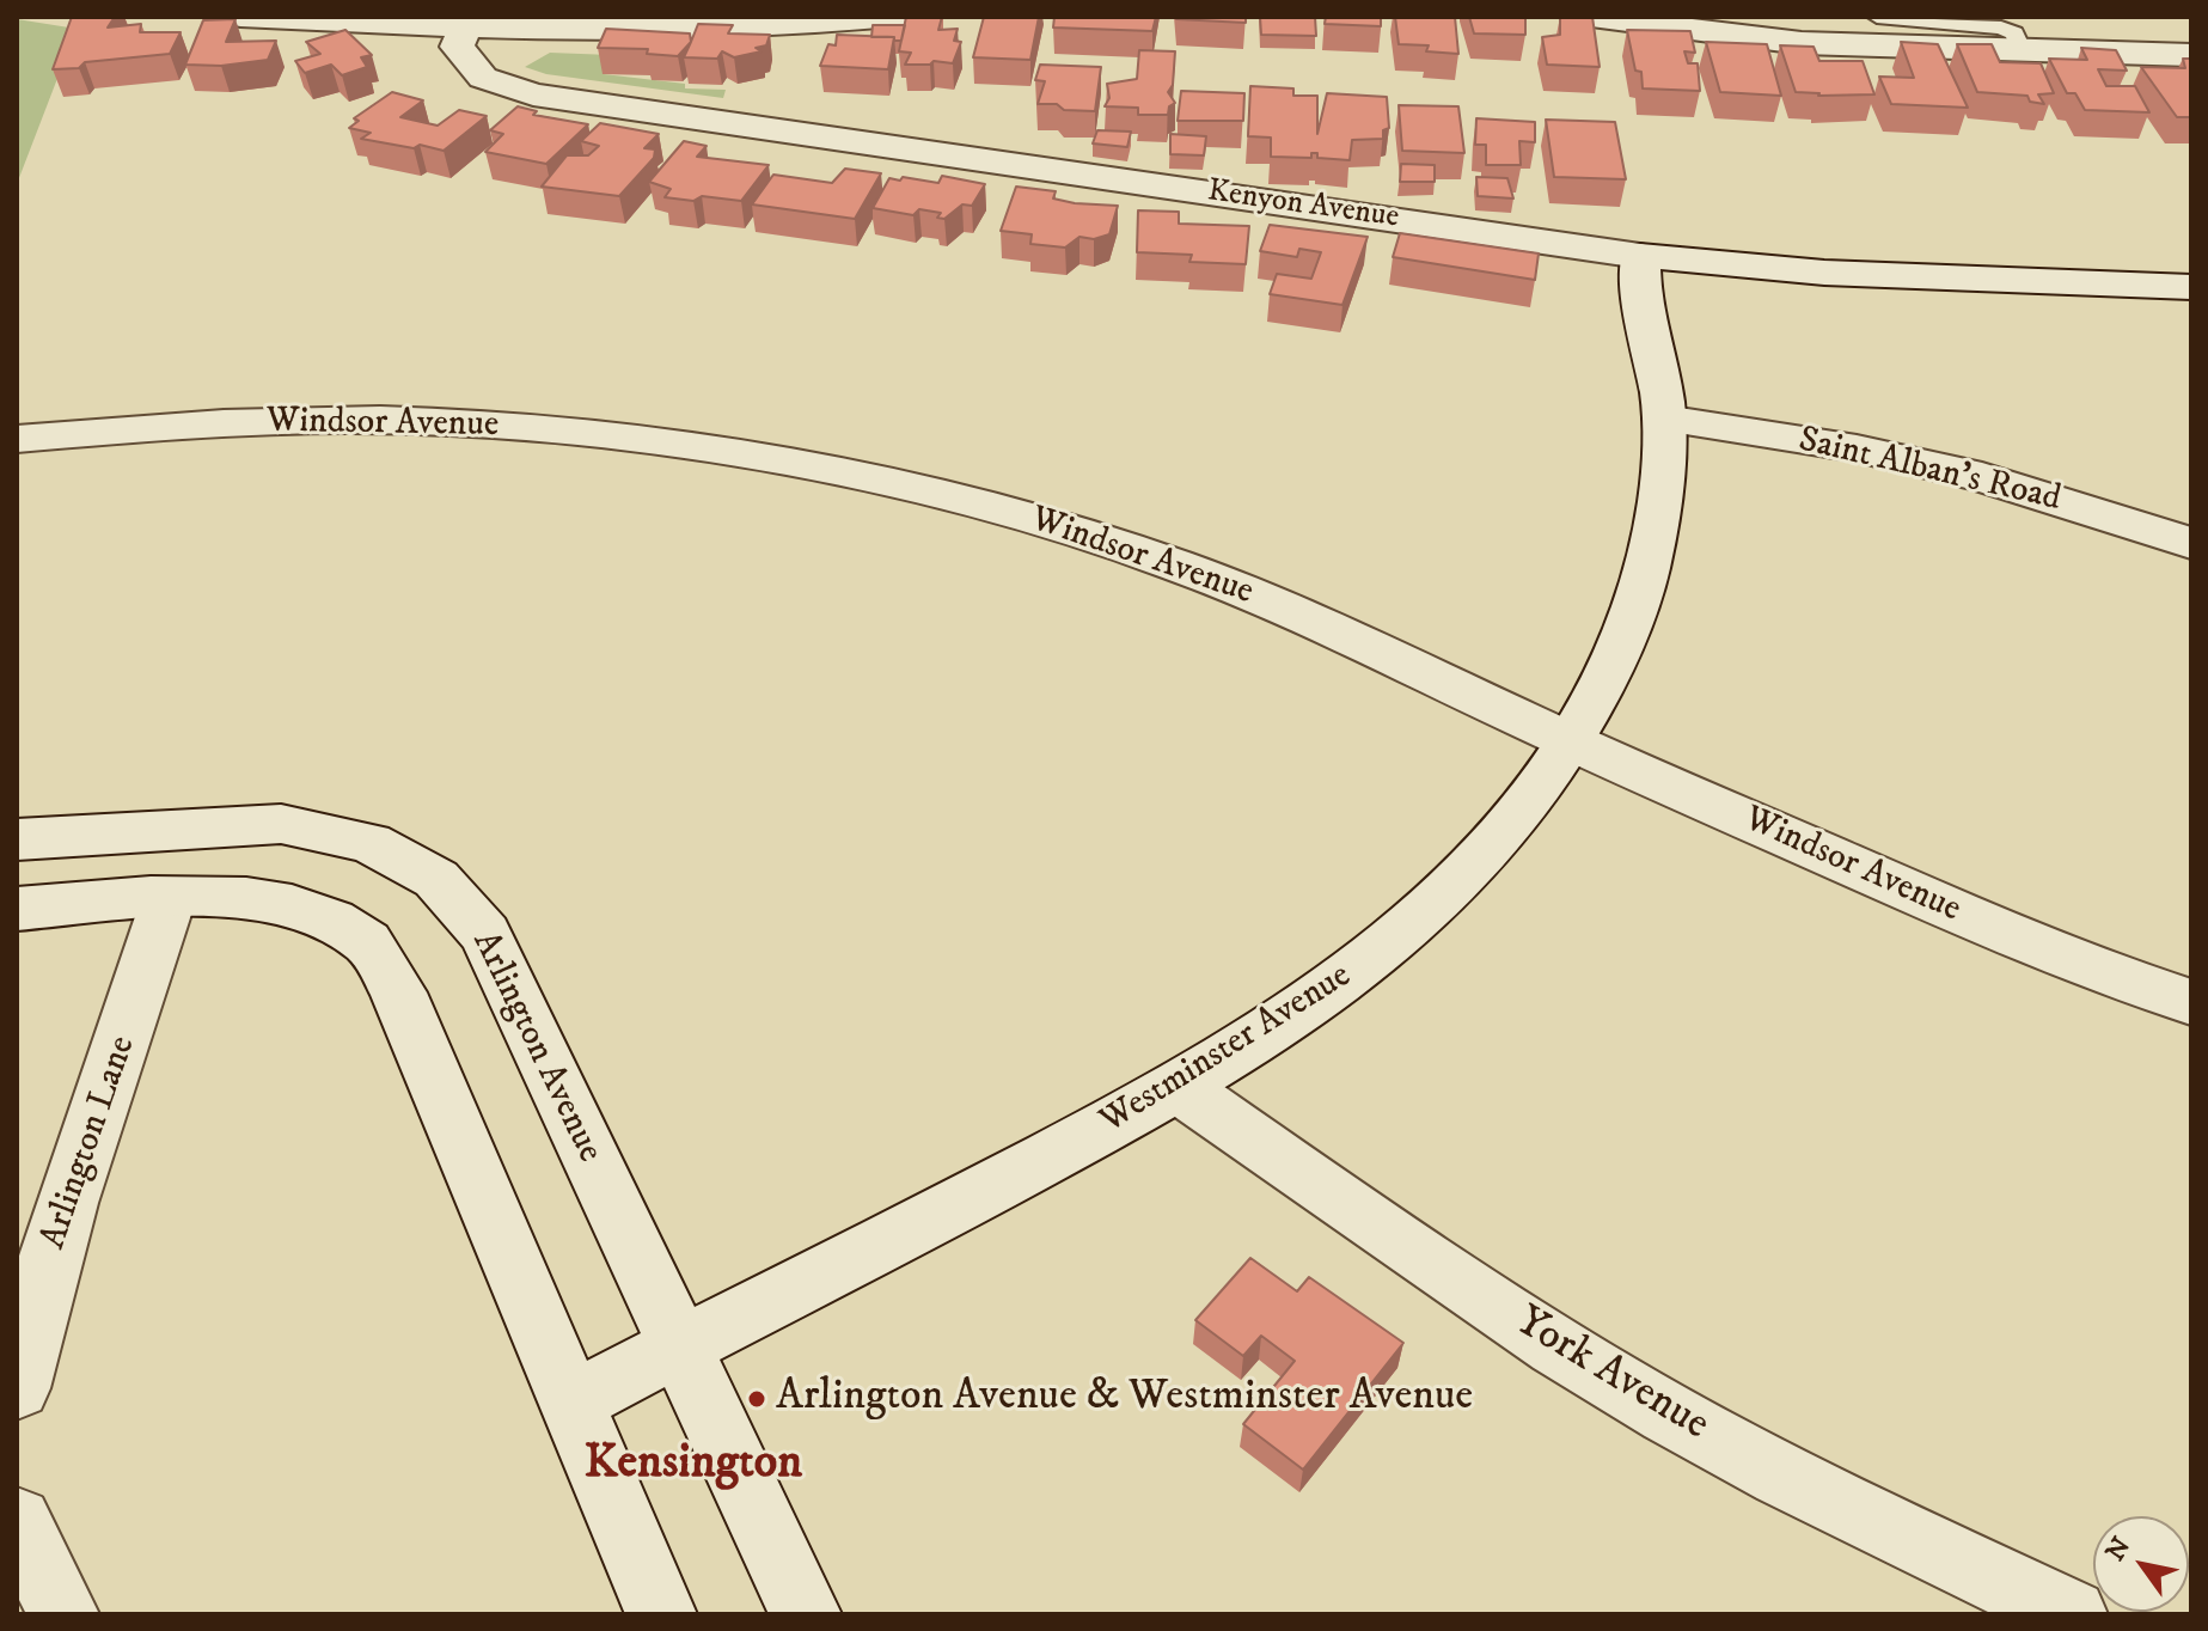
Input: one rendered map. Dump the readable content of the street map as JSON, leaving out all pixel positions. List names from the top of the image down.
{
  "streets": {
    "street": [
      "Kenyon Avenue",
      "Windsor Avenue",
      "Saint Alban's Road",
      "Arlington Avenue",
      "Westminster Avenue",
      "Arlington Lane",
      "York Avenue"
    ]
  },
  "crossings": [
    ["Kenyon Avenue", "Westminster Avenue"],
    ["Windsor Avenue", "Westminster Avenue"],
    ["Saint Alban's Road", "Westminster Avenue"],
    ["Arlington Avenue", "Westminster Avenue"],
    ["Westminster Avenue", "York Avenue"]
  ],
  "districts": ["Kensington"],
  "places": ["Arlington Avenue & Westminster Avenue"],
  "north": "top left"
}
